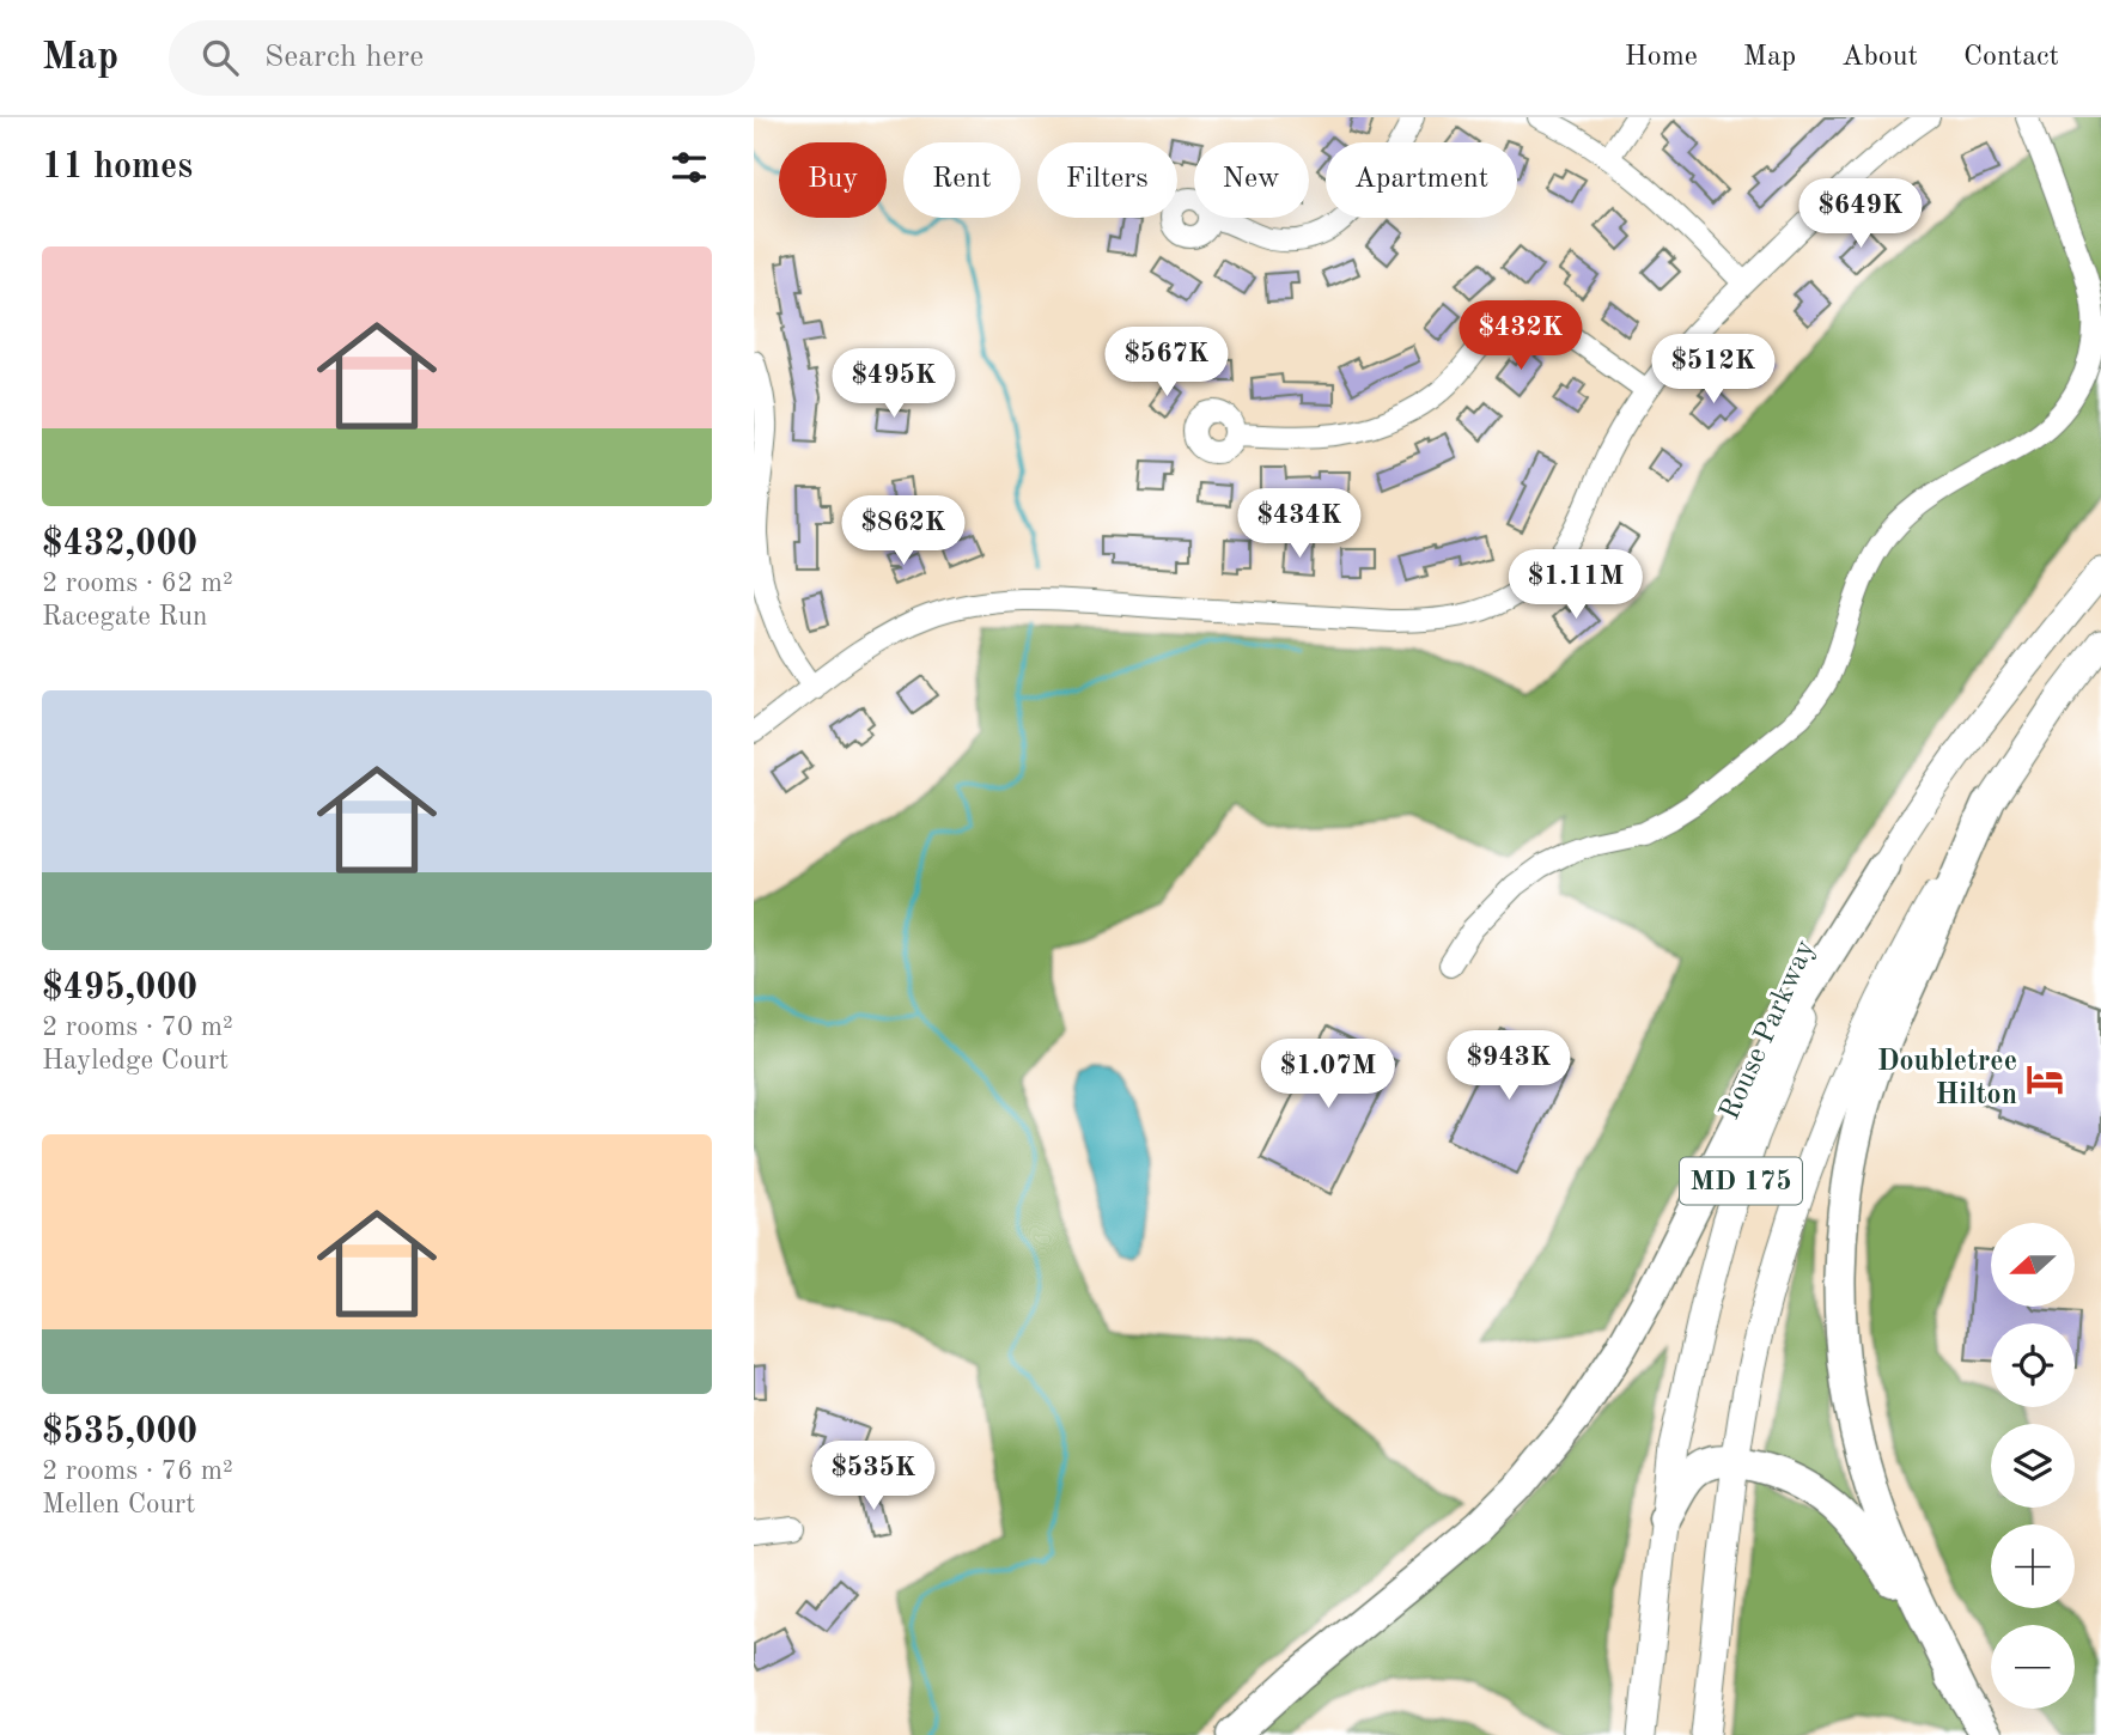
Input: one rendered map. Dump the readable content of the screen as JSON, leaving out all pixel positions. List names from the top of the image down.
{
  "streets": {
    "main road": ["Rouse Parkway", "MD 175"]
  },
  "places": {
    "hotel": ["Doubletree Hilton"]
  },
  "north": "left",
  "page": {
    "header": "Map",
    "search": "Search here",
    "nav": [
      "Home",
      "Map",
      "About",
      "Contact"
    ],
    "heading": "11 homes",
    "chip": [
      "Buy",
      "Rent",
      "Filters",
      "New",
      "Apartment"
    ],
    "price": [
      "$649K",
      "$432K",
      "$567K",
      "$512K",
      "$495K",
      "$434K",
      "$862K",
      "$1.11M",
      "$943K",
      "$1.07M",
      "$535K"
    ],
    "list": [
      {
        "name": "$432,000",
        "note": "2 rooms · 62 m² · Racegate Run"
      },
      {
        "name": "$495,000",
        "note": "2 rooms · 70 m² · Hayledge Court"
      },
      {
        "name": "$535,000",
        "note": "2 rooms · 76 m² · Mellen Court"
      }
    ],
    "map_buttons": ["+", "−"]
  }
}
